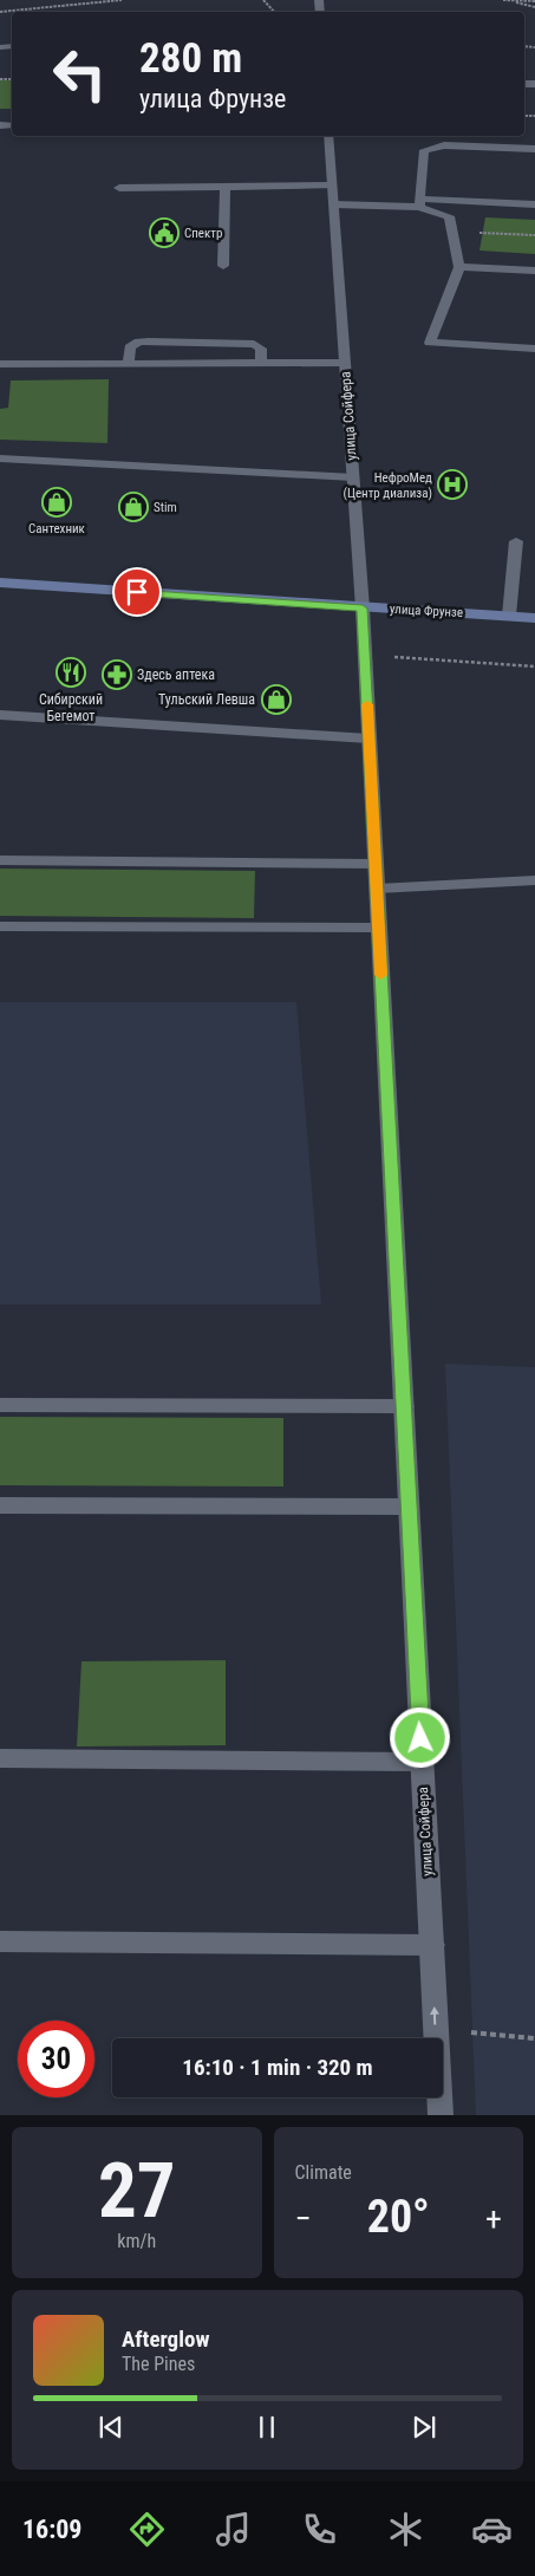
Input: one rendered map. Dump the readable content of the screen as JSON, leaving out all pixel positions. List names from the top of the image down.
{
  "streets": {
    "street": ["улица Сойфера", "улица Фрунзе"]
  },
  "crossings": [
    ["улица Сойфера", "улица Фрунзе"]
  ],
  "places": {
    "public building": ["Спектр"],
    "hospital": ["НефроМед (Центр диализа)"],
    "shop": ["Сантехник", "Stim", "Тульский Левша"],
    "restaurant": ["Сибирский Бегемот"],
    "pharmacy": ["Здесь аптека"]
  },
  "page": {
    "turn": ["280 m", "улица Фрунзе"],
    "limit": "30",
    "trip": "16:10 · 1 min · 320 m",
    "tile": [
      ["27", "km/h"],
      "Climate"
    ],
    "heat": ["−", "20°", "+"],
    "song": ["Afterglow", "The Pines"],
    "tabs": "16:09"
  }
}
